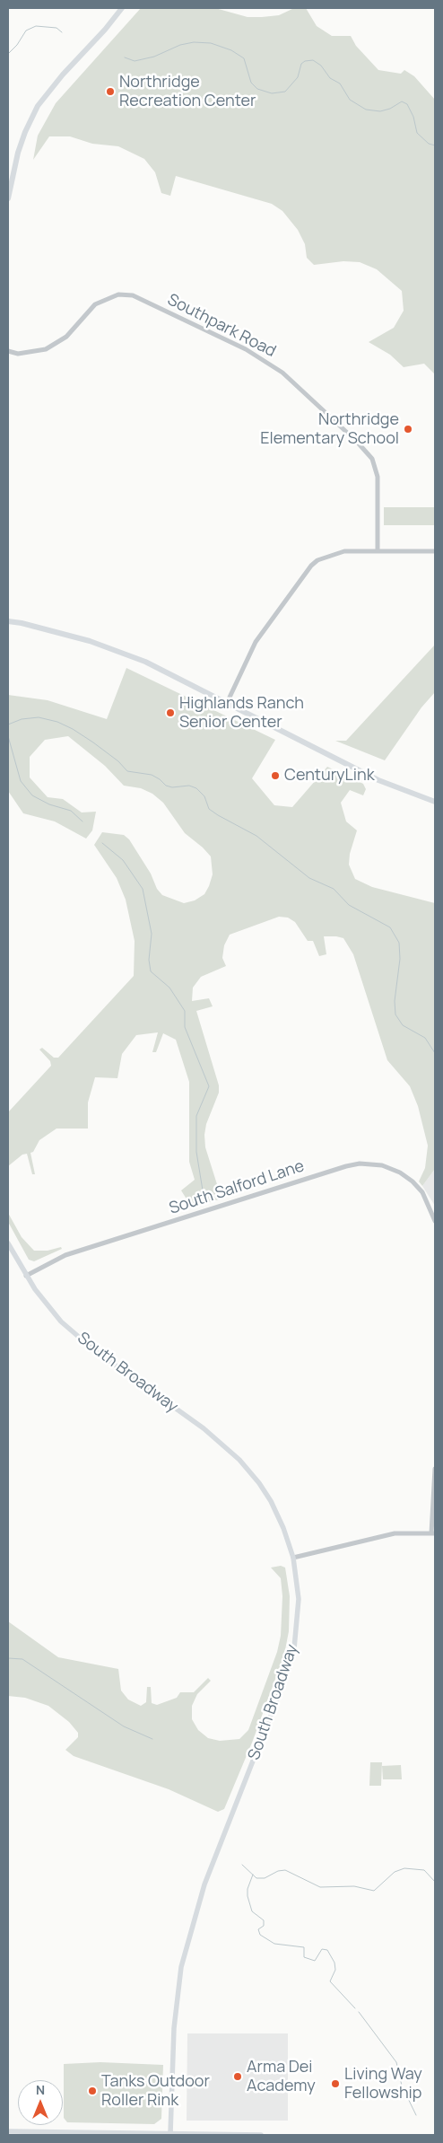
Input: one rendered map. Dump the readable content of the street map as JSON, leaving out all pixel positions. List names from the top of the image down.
{
  "streets": {
    "main road": ["South Broadway"],
    "street": ["Southpark Road", "South Salford Lane"]
  },
  "crossings": [
    ["South Salford Lane", "South Broadway"]
  ],
  "places": [
    "Northridge Recreation Center",
    "Northridge Elementary School",
    "Highlands Ranch Senior Center",
    "CenturyLink",
    "Arma Dei Academy",
    "Living Way Fellowship",
    "Tanks Outdoor Roller Rink"
  ],
  "north": "top"
}
